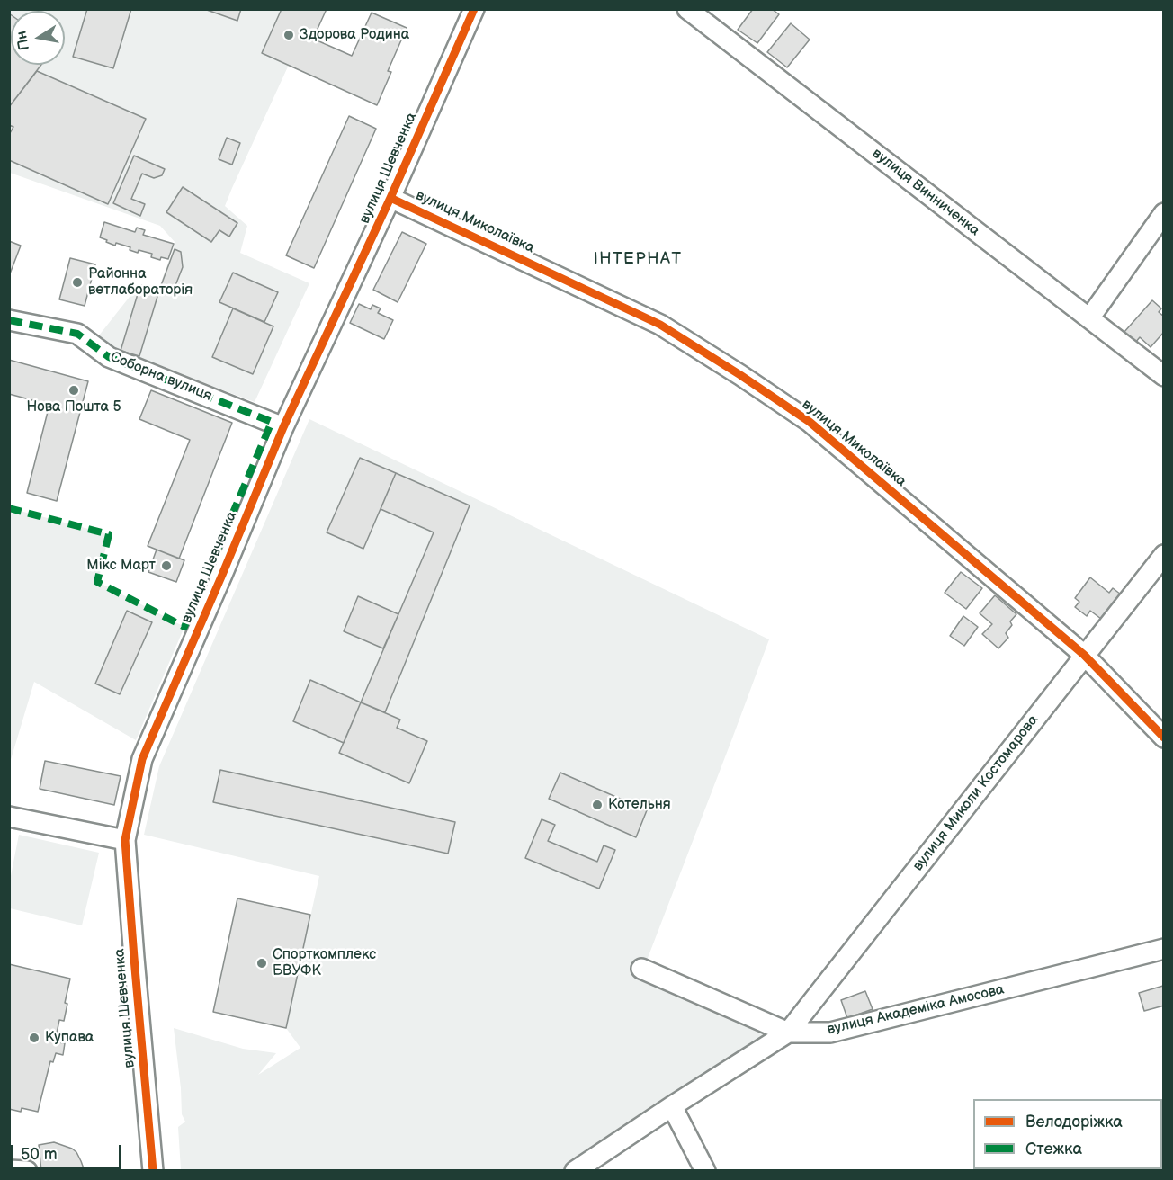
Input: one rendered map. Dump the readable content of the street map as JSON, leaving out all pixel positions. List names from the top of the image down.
{
  "streets": {
    "street": [
      "вулиця Шевченка",
      "вулиця Винниченка",
      "вулиця Миколаївка",
      "Соборна вулиця",
      "вулиця Миколи Костомарова",
      "вулиця Академіка Амосова"
    ]
  },
  "crossings": [
    ["вулиця Шевченка", "вулиця Миколаївка"],
    ["вулиця Шевченка", "Соборна вулиця"],
    ["вулиця Миколаївка", "вулиця Миколи Костомарова"],
    ["вулиця Миколи Костомарова", "вулиця Академіка Амосова"]
  ],
  "districts": ["ІНТЕРНАТ"],
  "places": [
    "Здорова Родина",
    "Районна ветлабораторія",
    "Нова Пошта 5",
    "Мікс Март",
    "Котельня",
    "Спорткомплекс БВУФК",
    "Купава"
  ],
  "legend": ["Велодоріжка", "Стежка"],
  "scale_bar": "50 m",
  "north": "left"
}
